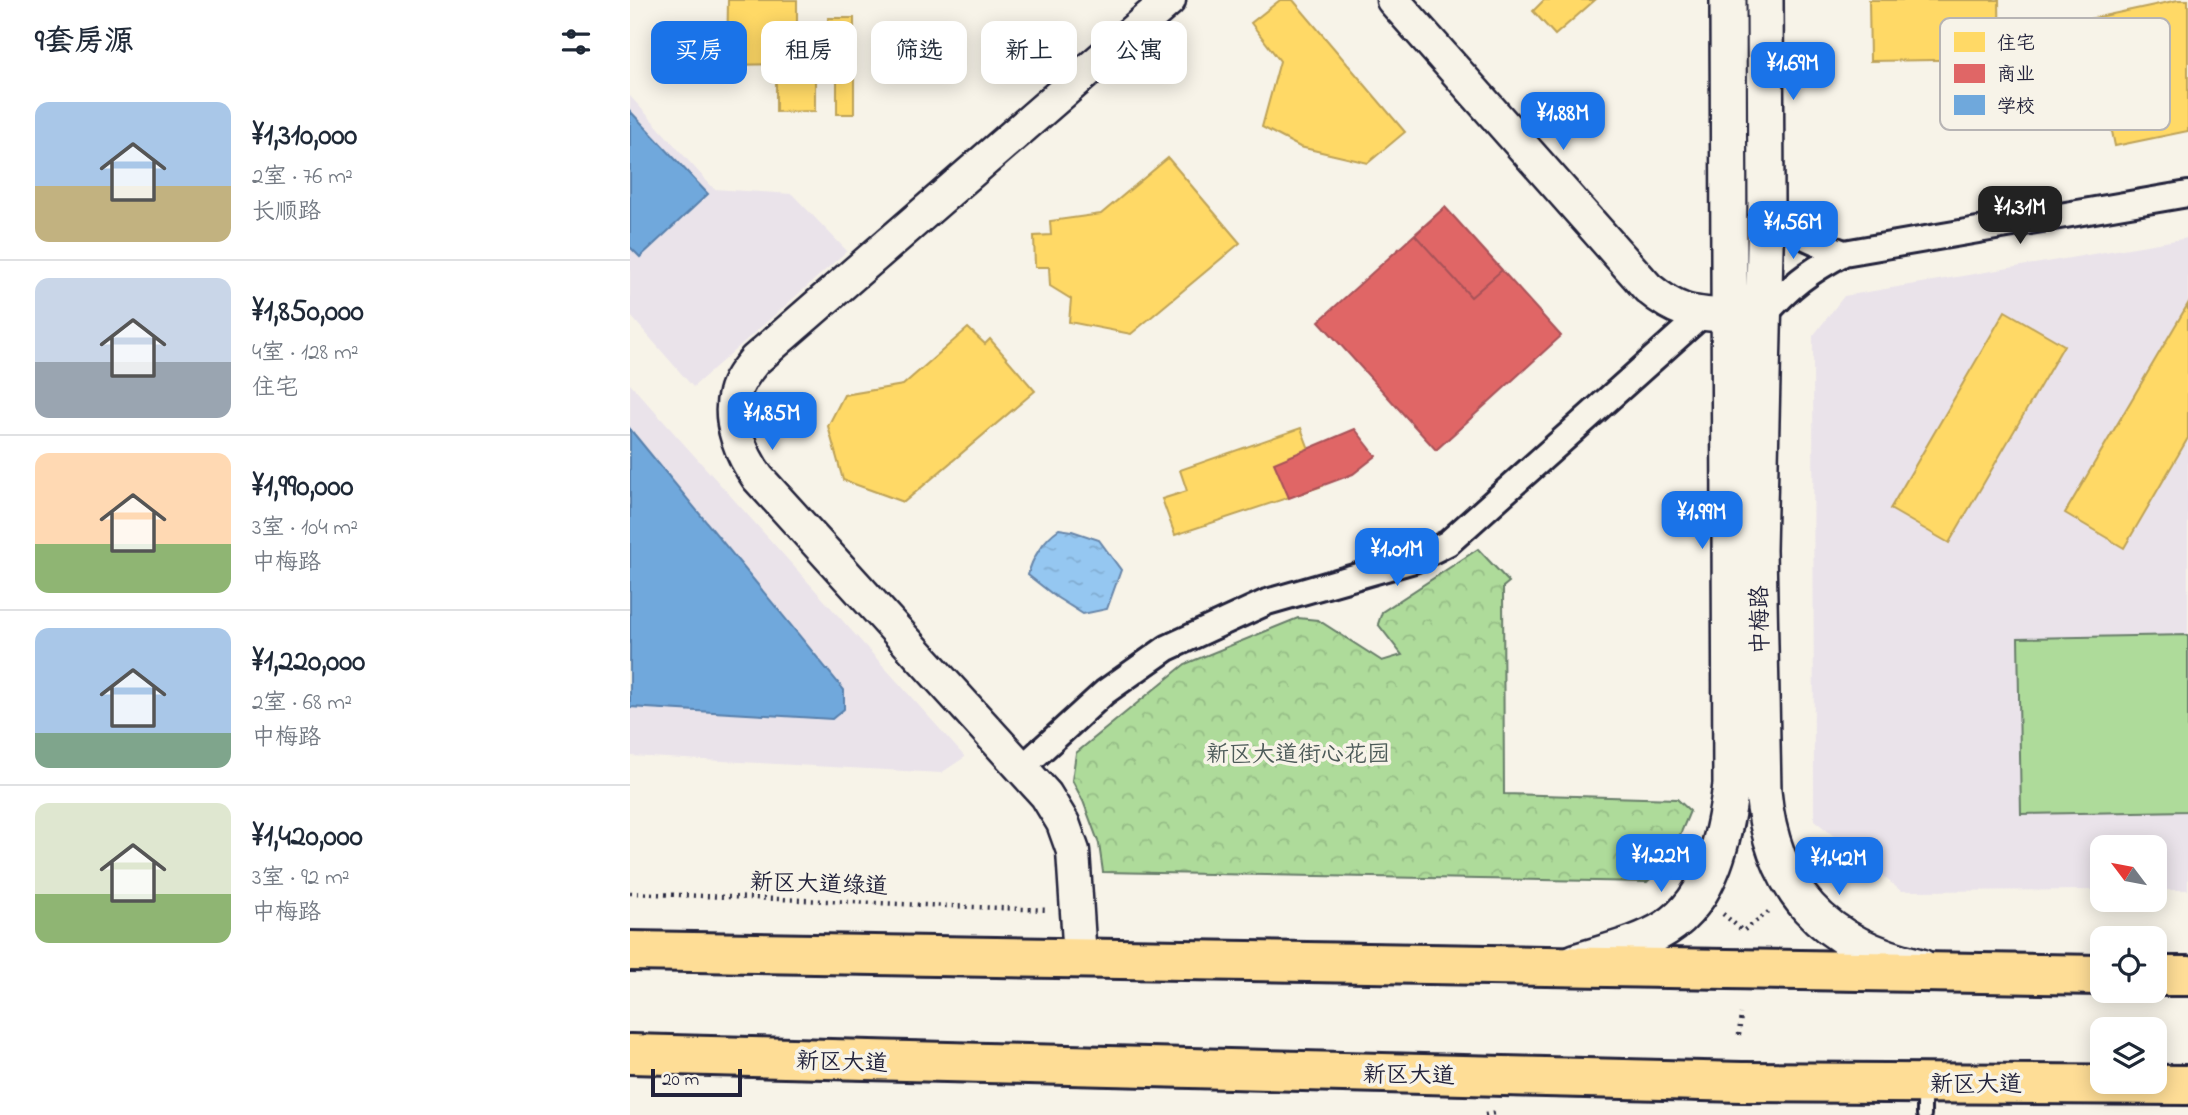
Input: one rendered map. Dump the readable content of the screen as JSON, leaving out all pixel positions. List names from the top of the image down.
{
  "streets": {
    "main road": ["中梅路", "新区大道"],
    "path": ["新区大道绿道"]
  },
  "parks": ["新区大道街心花园"],
  "legend": ["住宅", "商业", "学校"],
  "scale_bar": "20 m",
  "north": "top left",
  "page": {
    "heading": "9套房源",
    "chip": [
      "买房",
      "租房",
      "筛选",
      "新上",
      "公寓"
    ],
    "price": [
      "¥1.69M",
      "¥1.88M",
      "¥1.31M",
      "¥1.56M",
      "¥1.85M",
      "¥1.99M",
      "¥1.01M",
      "¥1.22M",
      "¥1.42M"
    ],
    "list": [
      {
        "name": "¥1,310,000",
        "note": "2室 · 76 m² · 长顺路"
      },
      {
        "name": "¥1,850,000",
        "note": "4室 · 128 m² · 住宅"
      },
      {
        "name": "¥1,990,000",
        "note": "3室 · 104 m² · 中梅路"
      },
      {
        "name": "¥1,220,000",
        "note": "2室 · 68 m² · 中梅路"
      },
      {
        "name": "¥1,420,000",
        "note": "3室 · 92 m² · 中梅路"
      }
    ],
    "scale": "20 m"
  }
}
